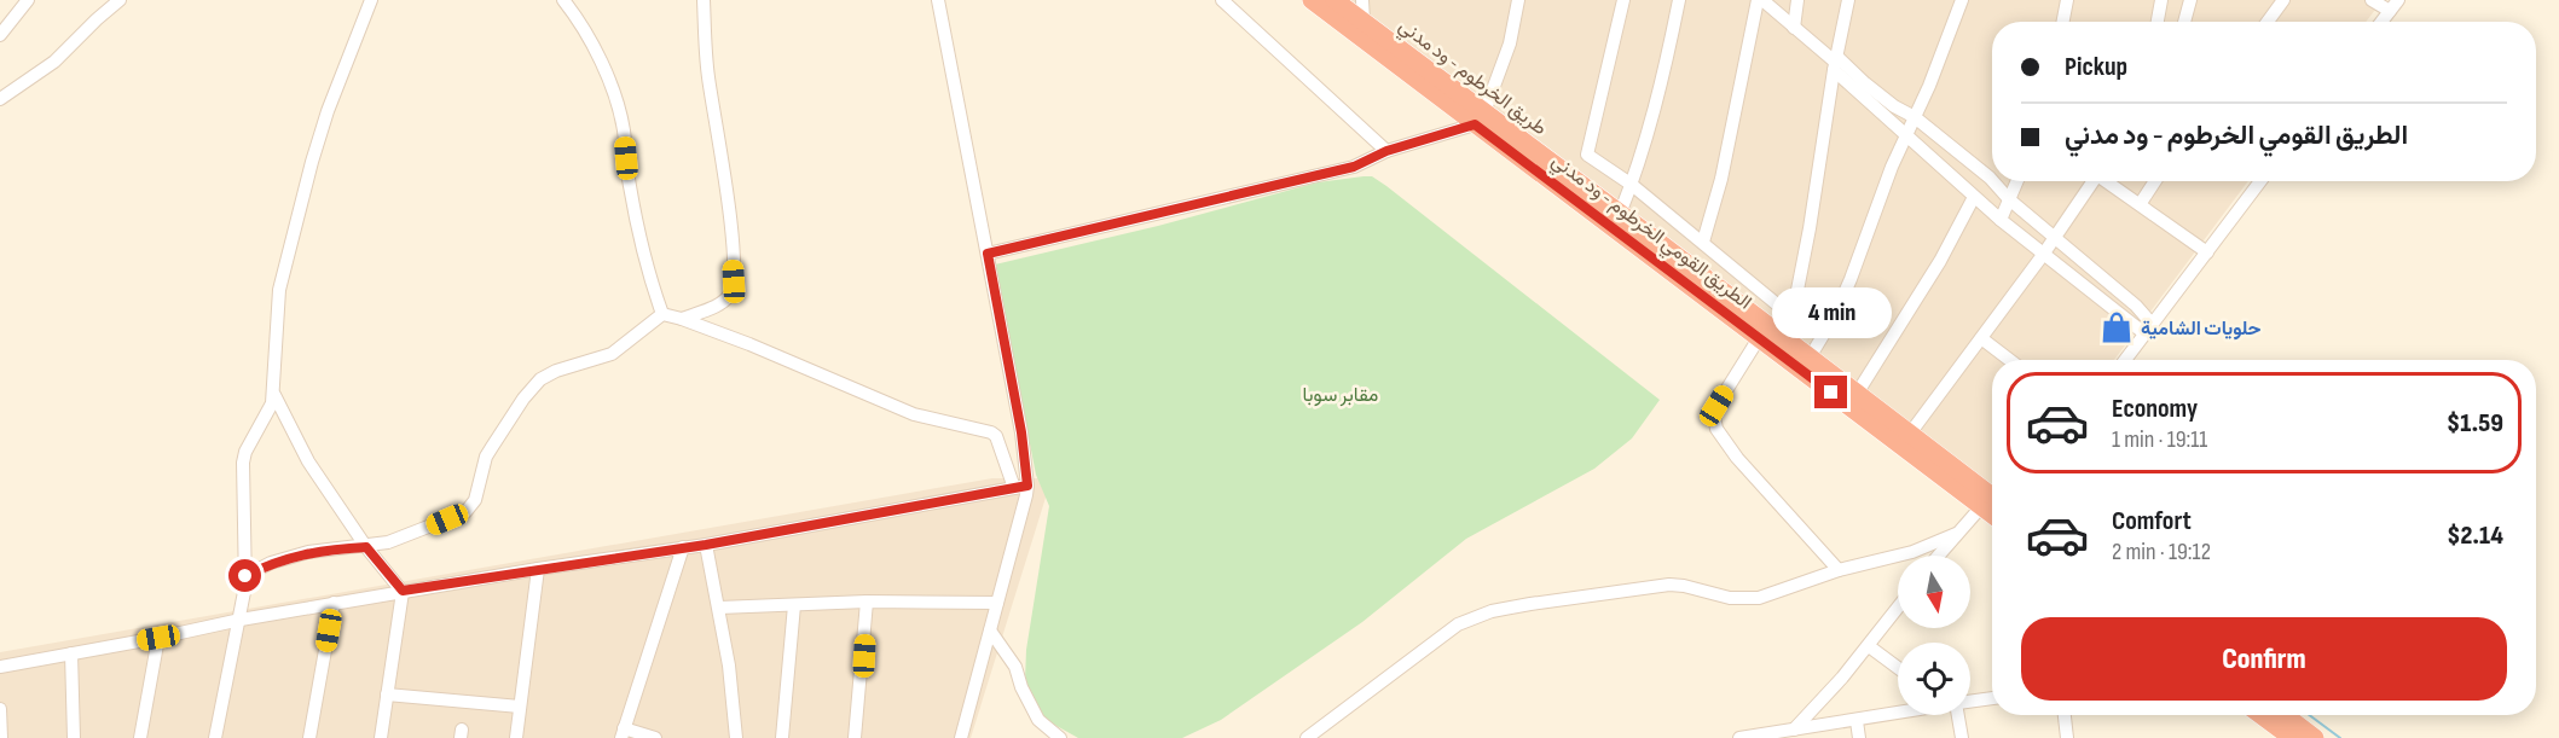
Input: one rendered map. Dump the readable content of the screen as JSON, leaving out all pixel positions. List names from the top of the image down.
{
  "streets": {
    "highway": ["طريق الخرطوم - ود مدني", "الطريق القومي الخرطوم - ود مدني"]
  },
  "crossings": [
    ["طريق الخرطوم - ود مدني", "الطريق القومي الخرطوم - ود مدني"]
  ],
  "parks": ["مقابر سوبا"],
  "places": {
    "shop": ["حلويات الشامية"]
  },
  "north": "bottom",
  "page": {
    "banner": ["Pickup", "الطريق القومي الخرطوم - ود مدني"],
    "bubble": "4 min",
    "list": [
      {
        "name": "Economy",
        "note": "1 min · 19:11",
        "value": "$1.59"
      },
      {
        "name": "Comfort",
        "note": "2 min · 19:12",
        "value": "$2.14"
      }
    ],
    "buttons": "Confirm"
  }
}
